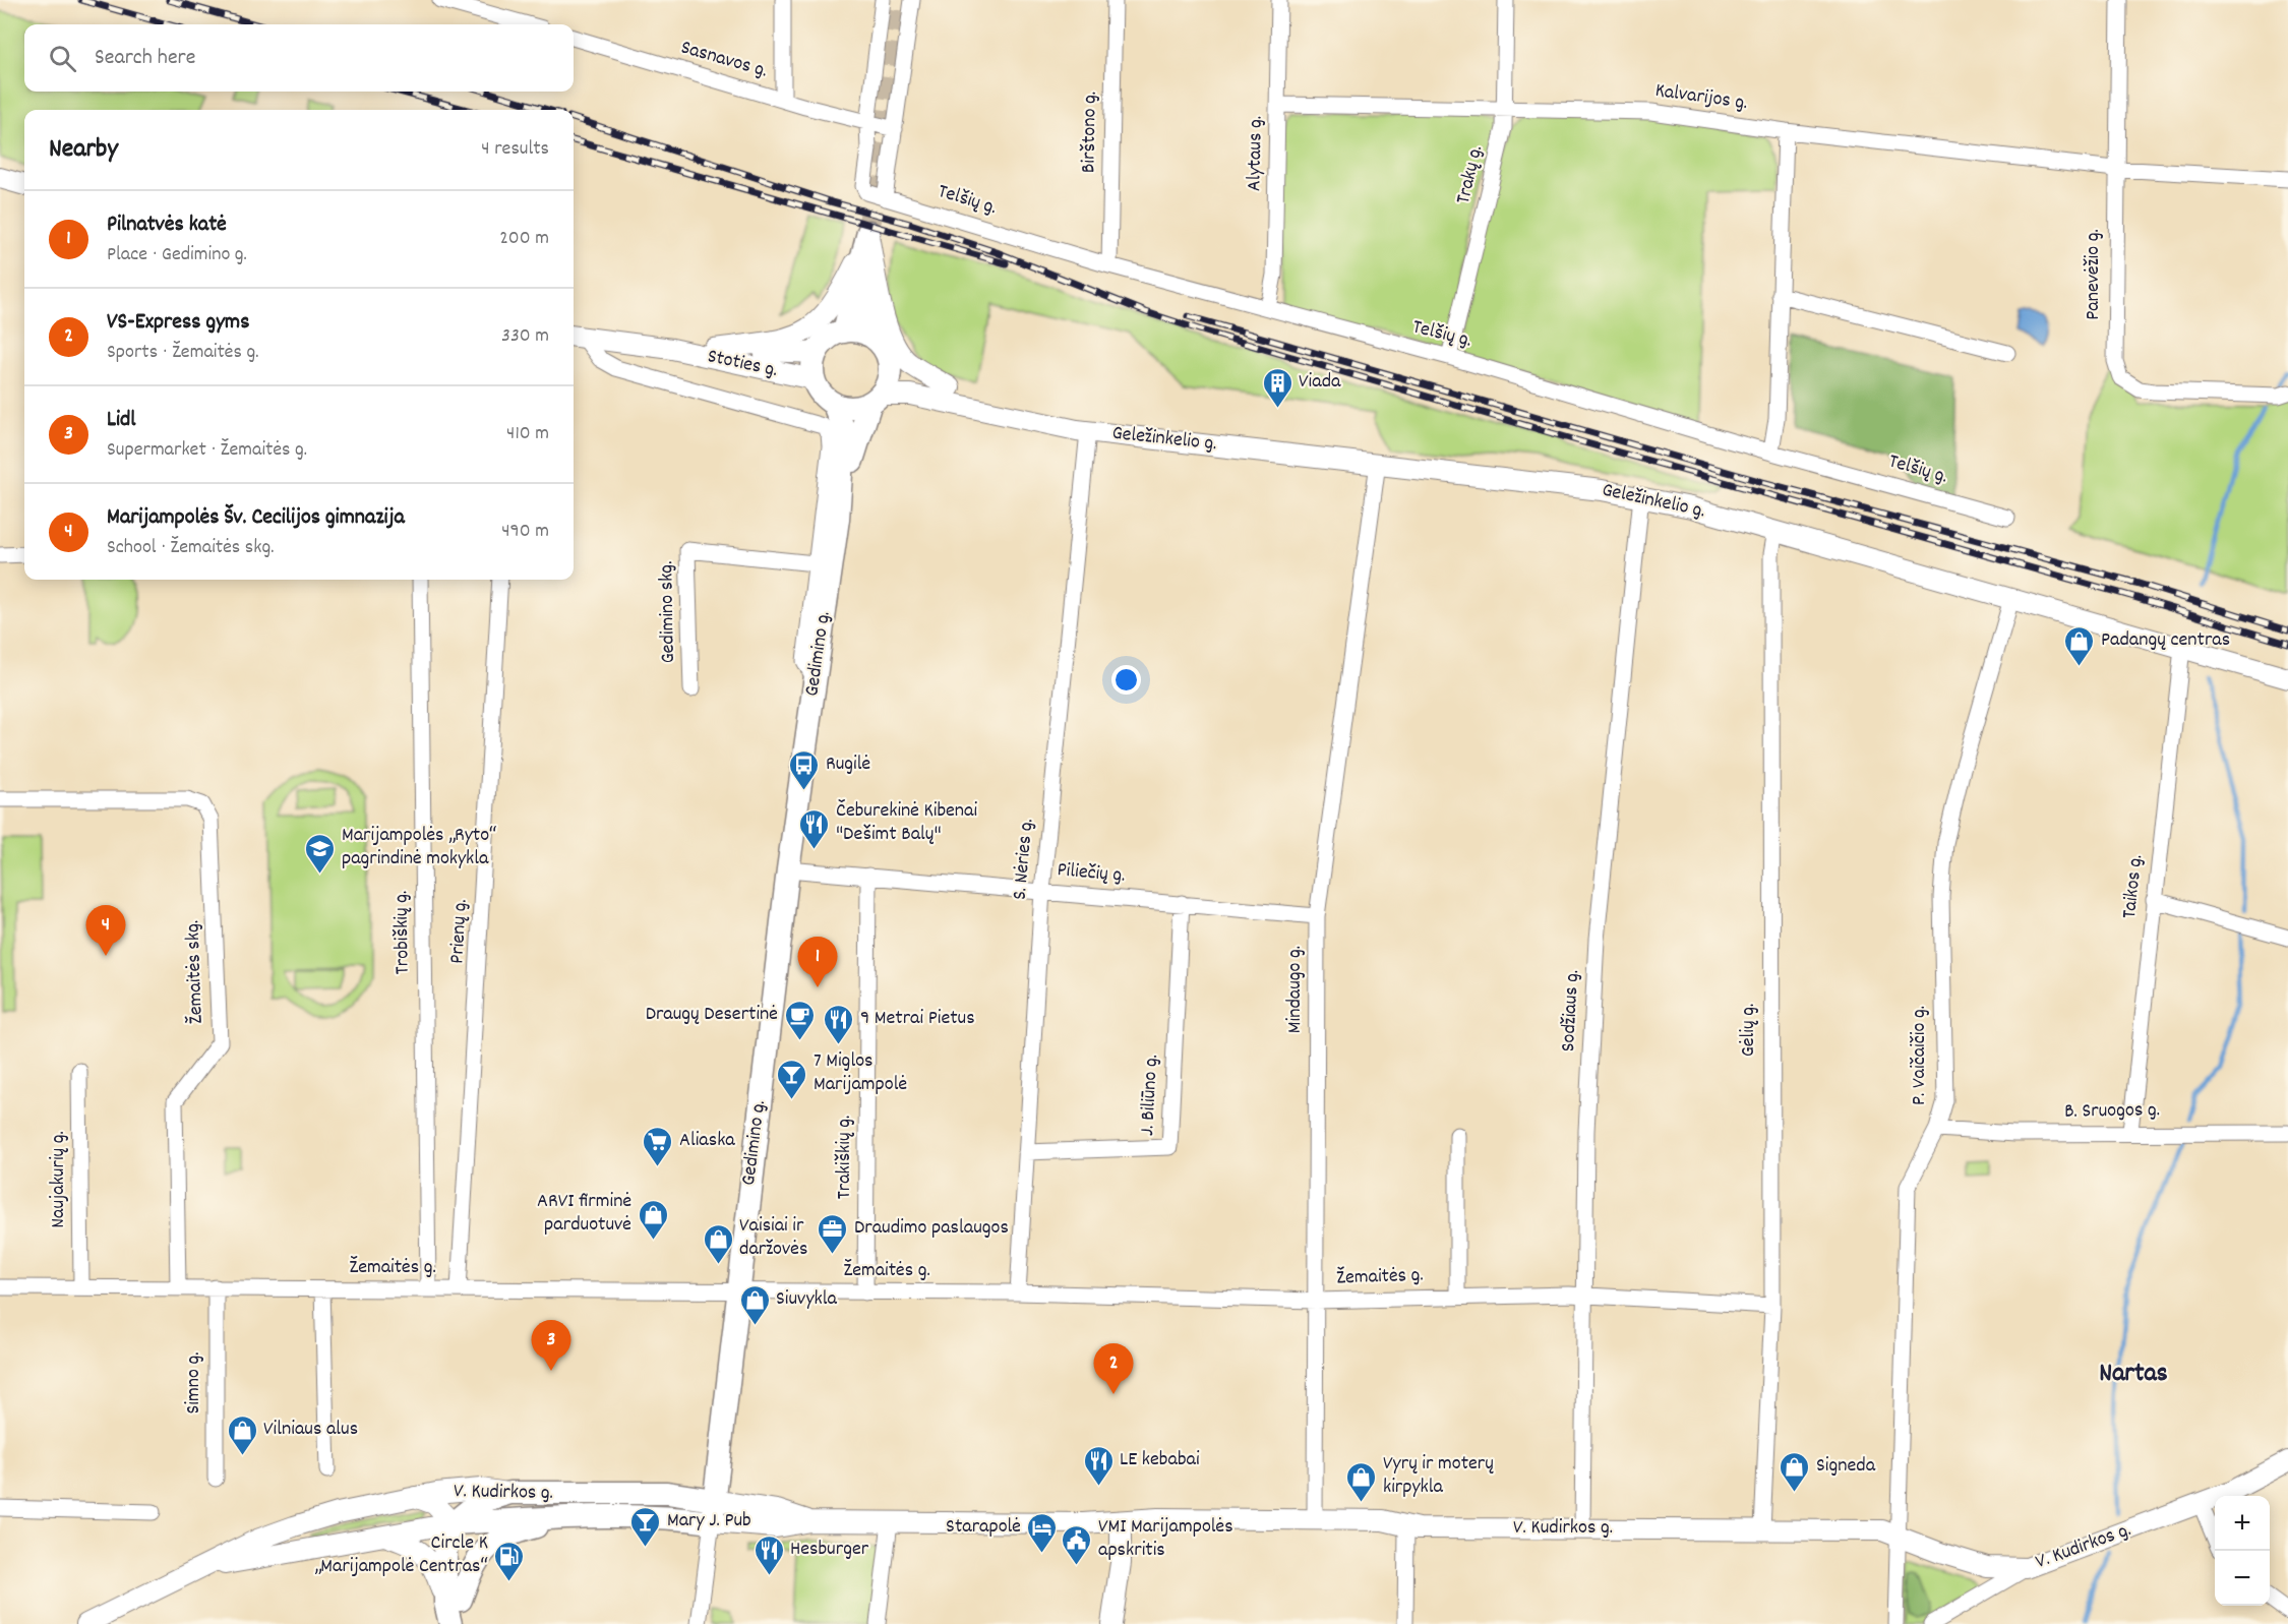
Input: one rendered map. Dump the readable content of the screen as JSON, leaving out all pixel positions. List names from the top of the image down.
{
  "streets": {
    "highway": ["Gedimino g.", "V. Kudirkos g."],
    "main road": ["Stoties g.", "Geležinkelio g."],
    "street": [
      "Sasnavos g.",
      "Kalvarijos g.",
      "Birštono g.",
      "Alytaus g.",
      "Trakų g.",
      "Telšių g.",
      "Panevėžio g.",
      "Gedimino skg.",
      "S. Nėries g.",
      "Piliečių g.",
      "Taikos g.",
      "Prienų g.",
      "Trobiškių g.",
      "Žemaitės skg.",
      "Mindaugo g.",
      "Sodžiaus g.",
      "Gėlių g.",
      "P. Vaičaičio g.",
      "J. Biliūno g.",
      "B. Sruogos g.",
      "Trakiškių g.",
      "Naujakurių g.",
      "Žemaitės g.",
      "Simno g."
    ]
  },
  "crossings": [
    ["Sasnavos g.", "Telšių g."],
    ["Kalvarijos g.", "Alytaus g."],
    ["Kalvarijos g.", "Trakų g."],
    ["Kalvarijos g.", "Panevėžio g."],
    ["Birštono g.", "Telšių g."],
    ["Alytaus g.", "Telšių g."],
    ["Trakų g.", "Telšių g."],
    ["Stoties g.", "Geležinkelio g."],
    ["Stoties g.", "Gedimino g."],
    ["Geležinkelio g.", "Gedimino g."],
    ["Geležinkelio g.", "S. Nėries g."],
    ["Geležinkelio g.", "Taikos g."],
    ["Geležinkelio g.", "Mindaugo g."],
    ["Geležinkelio g.", "Sodžiaus g."],
    ["Geležinkelio g.", "Gėlių g."],
    ["Geležinkelio g.", "P. Vaičaičio g."],
    ["Gedimino g.", "Piliečių g."],
    ["Gedimino g.", "Žemaitės g."],
    ["Gedimino g.", "V. Kudirkos g."],
    ["S. Nėries g.", "Piliečių g."],
    ["S. Nėries g.", "J. Biliūno g."],
    ["S. Nėries g.", "Žemaitės g."],
    ["Piliečių g.", "Mindaugo g."],
    ["Piliečių g.", "J. Biliūno g."],
    ["Piliečių g.", "Trakiškių g."],
    ["Taikos g.", "B. Sruogos g."],
    ["Prienų g.", "Žemaitės g."],
    ["Trobiškių g.", "Žemaitės g."],
    ["Žemaitės skg.", "Žemaitės g."],
    ["Mindaugo g.", "Žemaitės g."],
    ["Mindaugo g.", "V. Kudirkos g."],
    ["Sodžiaus g.", "Žemaitės g."],
    ["Sodžiaus g.", "V. Kudirkos g."],
    ["Gėlių g.", "Žemaitės g."],
    ["Gėlių g.", "V. Kudirkos g."],
    ["P. Vaičaičio g.", "B. Sruogos g."],
    ["P. Vaičaičio g.", "V. Kudirkos g."],
    ["Trakiškių g.", "Žemaitės g."],
    ["Naujakurių g.", "Žemaitės g."],
    ["Žemaitės g.", "Simno g."]
  ],
  "districts": ["Nartas"],
  "places": {
    "building": ["Viada"],
    "shop": [
      "Padangų centras",
      "ARVI firminė parduotuvė",
      "Vaisiai ir daržovės",
      "Siuvykla",
      "Vilniaus alus",
      "Signeda",
      "Vyrų ir moterų kirpykla"
    ],
    "bus stop": ["Rugilė"],
    "restaurant": [
      "Čeburekinė Kibenai \"Dešimt Balų\"",
      "9 Metrai Pietus",
      "LE kebabai",
      "Hesburger"
    ],
    "school or university": ["Marijampolės „Ryto“ pagrindinė mokykla"],
    "cafe": ["Draugų Desertinė"],
    "bar": ["7 Miglos Marijampolė", "Mary J. Pub"],
    "supermarket": ["Aliaska"],
    "office": ["Draudimo paslaugos"],
    "hotel": ["Starapolė"],
    "public building": ["VMI Marijampolės apskritis"],
    "fuel station": ["Circle K „Marijampolė Centras“"]
  },
  "page": {
    "search": "Search here",
    "heading": ["Nearby", "4 results"],
    "list": [
      {
        "mark": "1",
        "name": "Pilnatvės katė",
        "note": "Place · Gedimino g.",
        "value": "200 m"
      },
      {
        "mark": "2",
        "name": "VS-Express gyms",
        "note": "Sports · Žemaitės g.",
        "value": "330 m"
      },
      {
        "mark": "3",
        "name": "Lidl",
        "note": "Supermarket · Žemaitės g.",
        "value": "410 m"
      },
      {
        "mark": "4",
        "name": "Marijampolės Šv. Cecilijos gimnazija",
        "note": "School · Žemaitės skg.",
        "value": "490 m"
      }
    ],
    "pins": [
      "4",
      "1",
      "3",
      "2"
    ],
    "map_buttons": ["+", "−"]
  }
}
